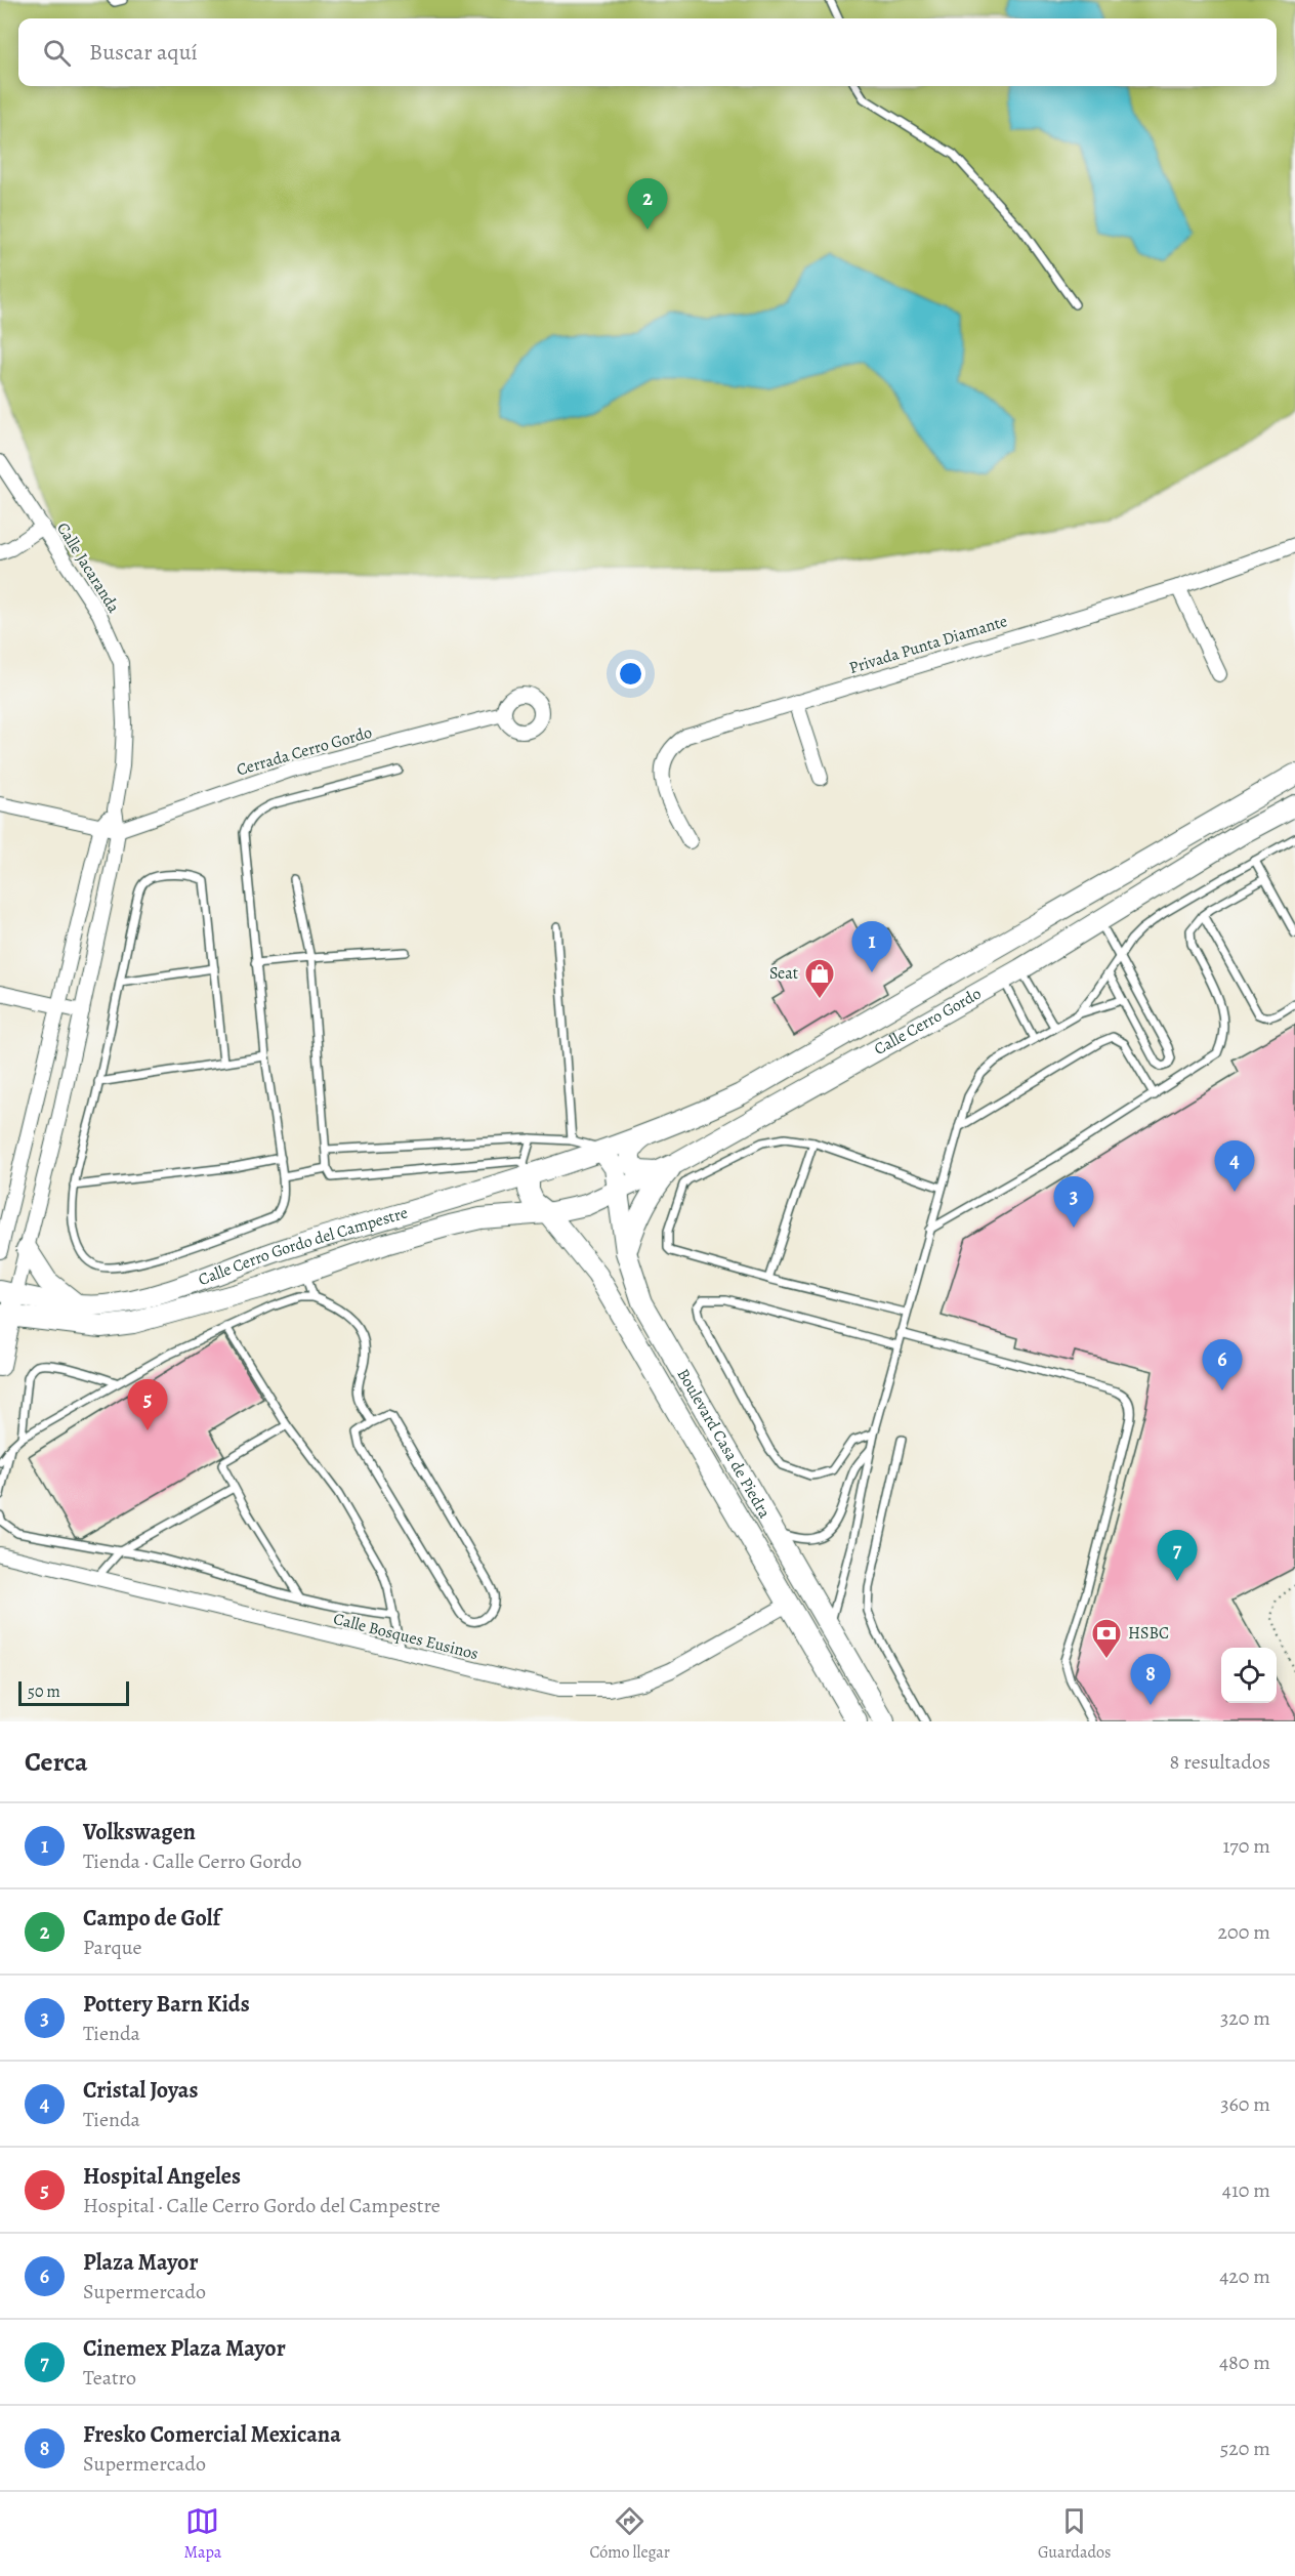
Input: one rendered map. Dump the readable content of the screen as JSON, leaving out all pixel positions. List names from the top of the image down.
{
  "streets": {
    "main road": ["Calle Cerro Gordo", "Calle Cerro Gordo del Campestre", "Boulevard Casa de Piedra"],
    "street": [
      "Calle Jacaranda",
      "Privada Punta Diamante",
      "Cerrada Cerro Gordo",
      "Calle Bosques Eusinos"
    ]
  },
  "crossings": [
    ["Calle Jacaranda", "Cerrada Cerro Gordo"],
    ["Calle Jacaranda", "Calle Cerro Gordo del Campestre"],
    ["Calle Cerro Gordo", "Calle Cerro Gordo del Campestre"],
    ["Calle Cerro Gordo", "Boulevard Casa de Piedra"],
    ["Calle Cerro Gordo del Campestre", "Boulevard Casa de Piedra"],
    ["Boulevard Casa de Piedra", "Calle Bosques Eusinos"]
  ],
  "places": {
    "shop": ["Seat"],
    "bank": ["HSBC"]
  },
  "scale_bar": "50 m",
  "page": {
    "search": "Buscar aquí",
    "pins": [
      "2",
      "1",
      "4",
      "3",
      "6",
      "5",
      "7",
      "8"
    ],
    "scale": "50 m",
    "heading": ["Cerca", "8 resultados"],
    "list": [
      {
        "mark": "1",
        "name": "Volkswagen",
        "note": "Tienda · Calle Cerro Gordo",
        "value": "170 m"
      },
      {
        "mark": "2",
        "name": "Campo de Golf",
        "note": "Parque",
        "value": "200 m"
      },
      {
        "mark": "3",
        "name": "Pottery Barn Kids",
        "note": "Tienda",
        "value": "320 m"
      },
      {
        "mark": "4",
        "name": "Cristal Joyas",
        "note": "Tienda",
        "value": "360 m"
      },
      {
        "mark": "5",
        "name": "Hospital Angeles",
        "note": "Hospital · Calle Cerro Gordo del Campestre",
        "value": "410 m"
      },
      {
        "mark": "6",
        "name": "Plaza Mayor",
        "note": "Supermercado",
        "value": "420 m"
      },
      {
        "mark": "7",
        "name": "Cinemex Plaza Mayor",
        "note": "Teatro",
        "value": "480 m"
      },
      {
        "mark": "8",
        "name": "Fresko Comercial Mexicana",
        "note": "Supermercado",
        "value": "520 m"
      }
    ],
    "nav": ["Mapa", "Cómo llegar", "Guardados"]
  }
}
